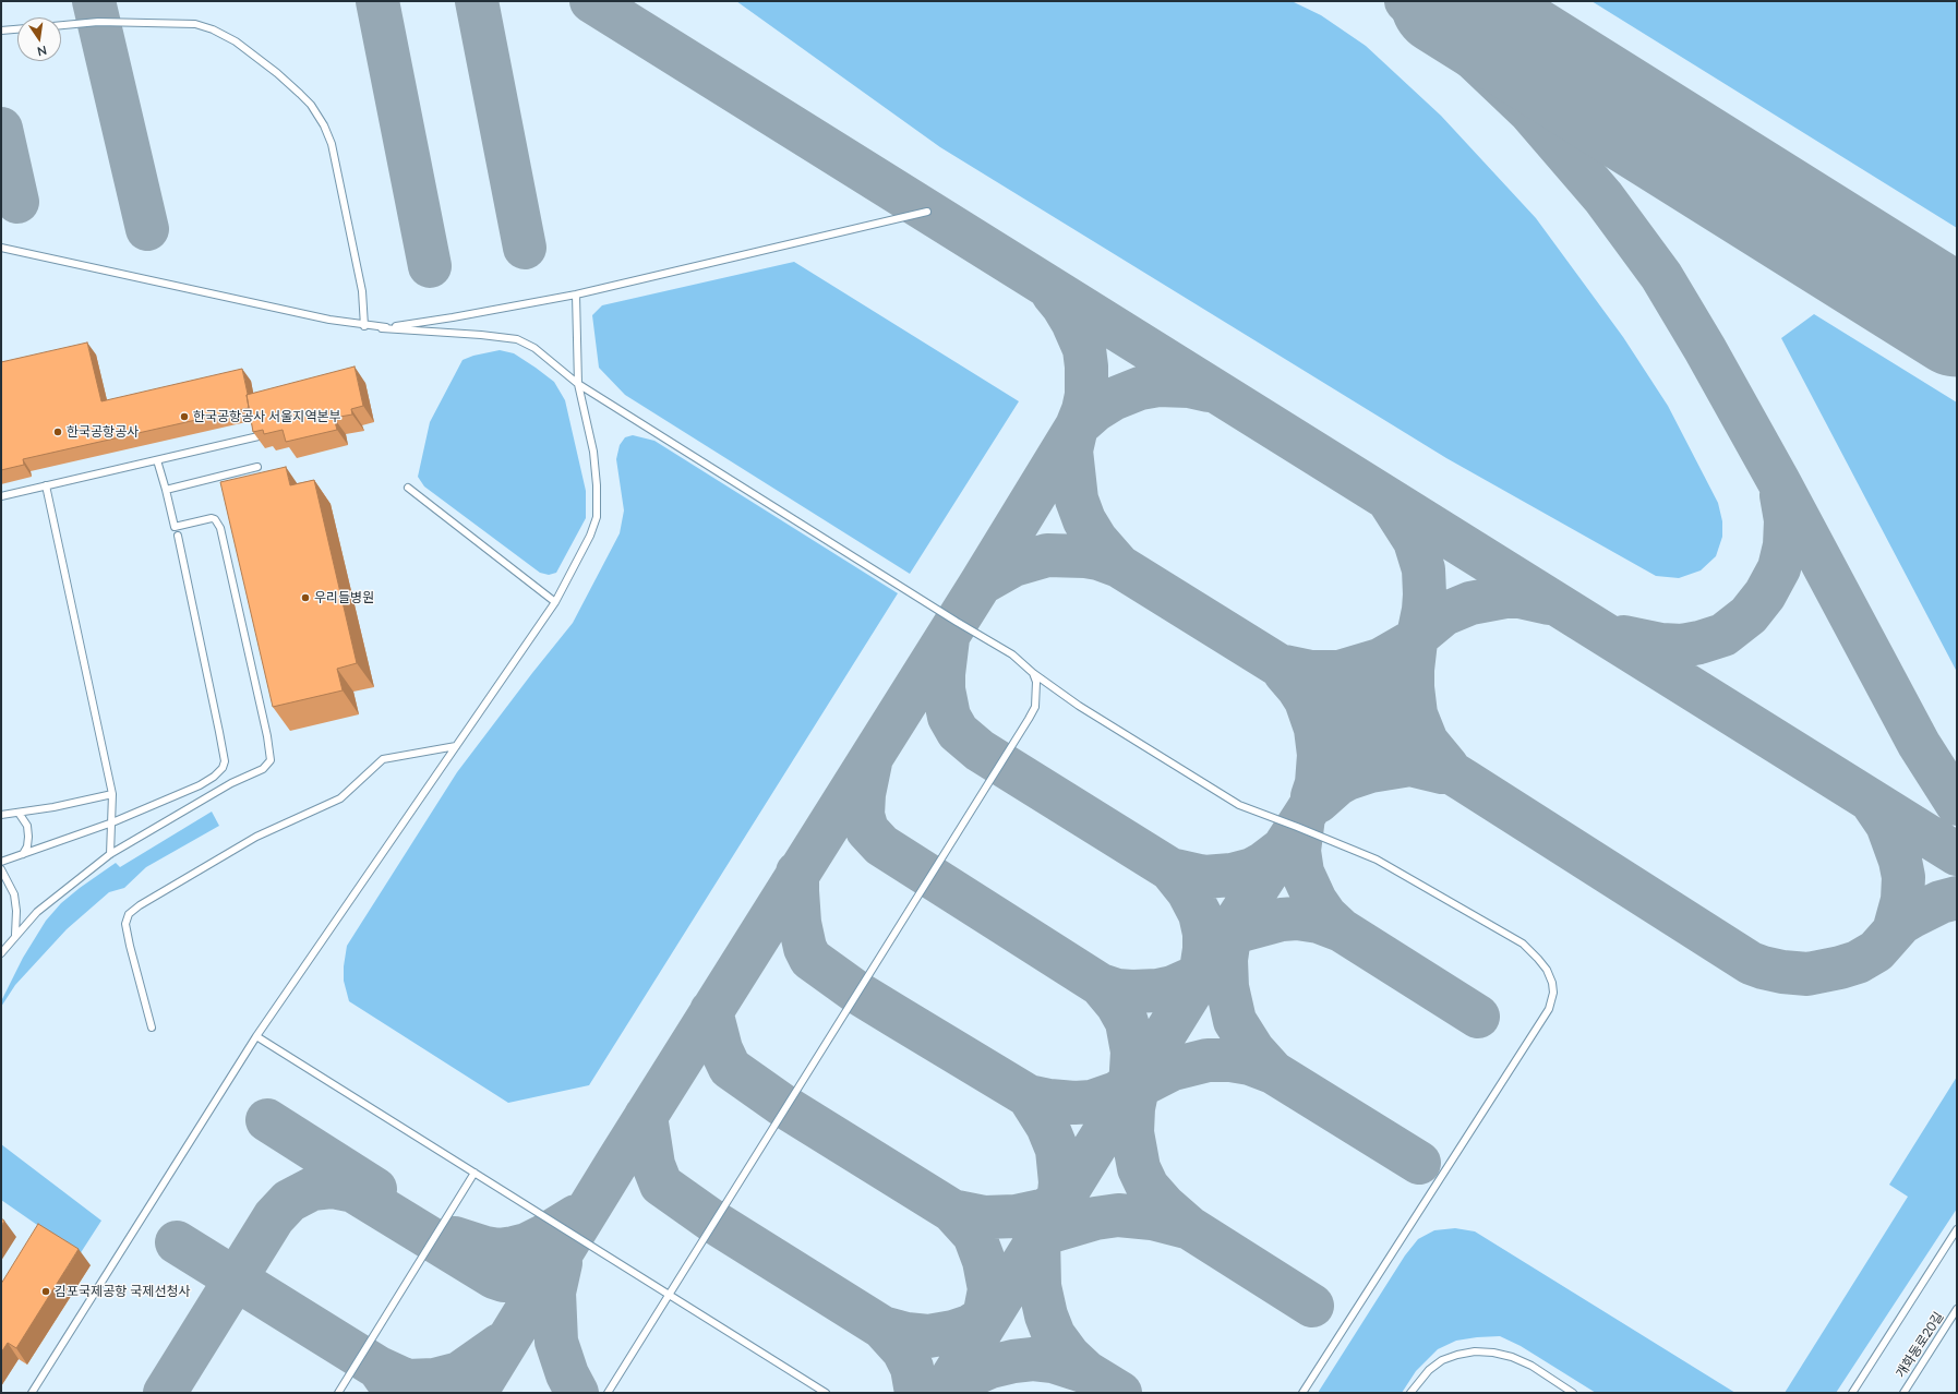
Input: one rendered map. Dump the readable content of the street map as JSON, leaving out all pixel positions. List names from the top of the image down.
{
  "streets": {
    "lane": ["개화동로20길"]
  },
  "places": [
    "한국공항공사 서울지역본부",
    "한국공항공사",
    "우리들병원",
    "김포국제공항 국제선청사"
  ],
  "north": "bottom"
}
